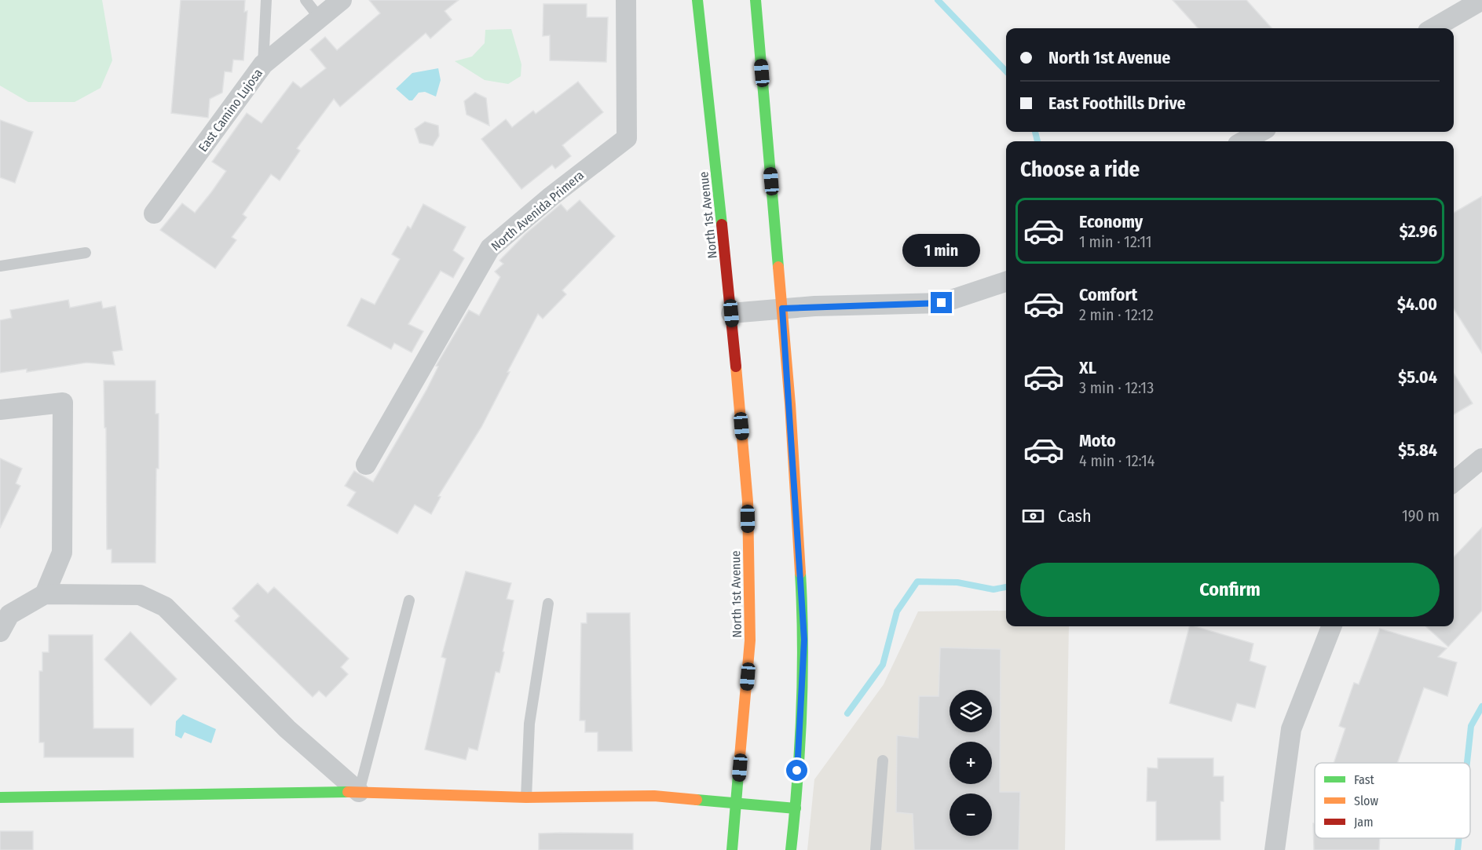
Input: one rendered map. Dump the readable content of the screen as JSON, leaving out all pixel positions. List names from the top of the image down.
{
  "streets": {
    "main road": ["North 1st Avenue"],
    "street": ["East Camino Lujosa", "North Avenida Primera"]
  },
  "legend": ["Fast", "Slow", "Jam"],
  "page": {
    "banner": ["North 1st Avenue", "East Foothills Drive"],
    "heading": "Choose a ride",
    "list": [
      {
        "name": "Economy",
        "note": "1 min · 12:11",
        "value": "$2.96"
      },
      {
        "name": "Comfort",
        "note": "2 min · 12:12",
        "value": "$4.00"
      },
      {
        "name": "XL",
        "note": "3 min · 12:13",
        "value": "$5.04"
      },
      {
        "name": "Moto",
        "note": "4 min · 12:14",
        "value": "$5.84"
      }
    ],
    "bubble": "1 min",
    "pay": ["Cash", "190 m"],
    "buttons": "Confirm",
    "map_buttons": ["+", "−"]
  }
}
